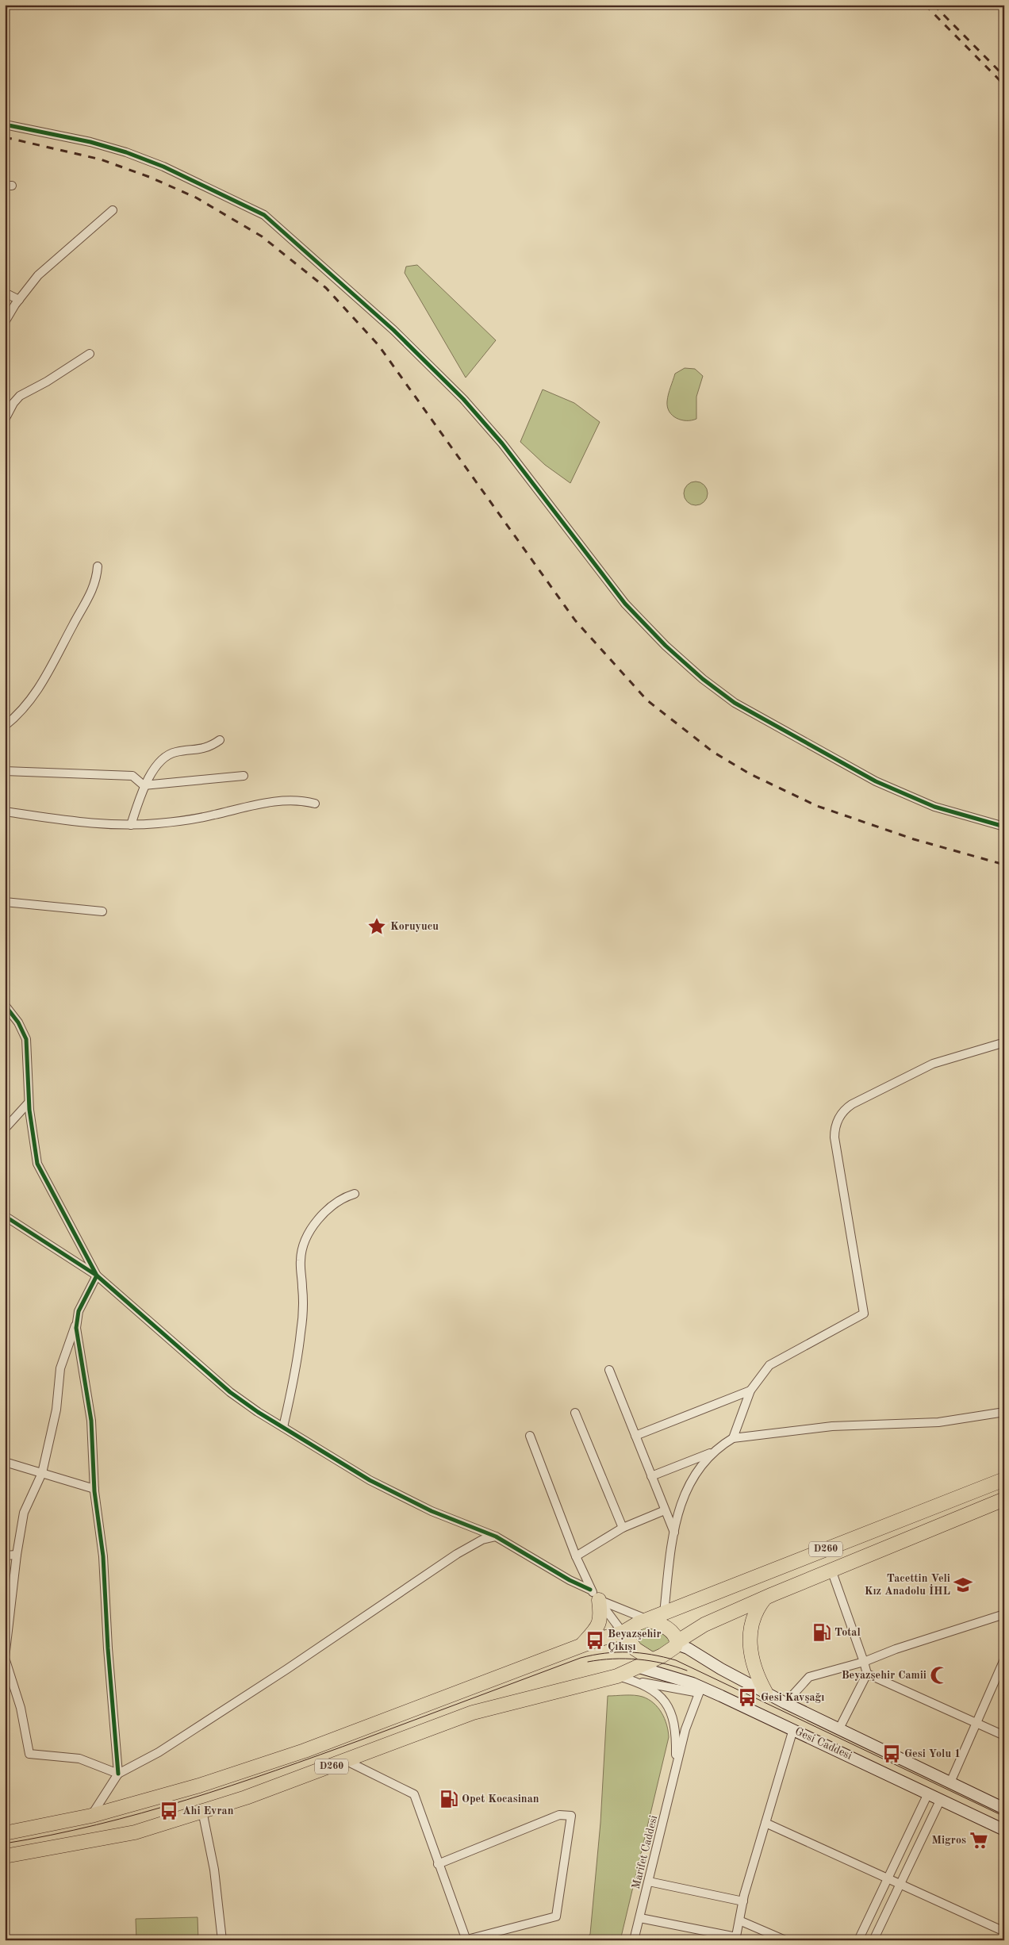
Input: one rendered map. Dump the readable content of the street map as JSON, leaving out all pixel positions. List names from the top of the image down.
{
  "streets": {
    "highway": ["D260"],
    "main road": ["Gesi Caddesi"],
    "street": ["Marifet Caddesi"]
  },
  "crossings": [
    ["D260", "Gesi Caddesi"]
  ],
  "places": {
    "place": ["Koruyucu"],
    "school or university": ["Tacettin Veli Kız Anadolu İHL"],
    "fuel station": ["Total", "Opet Kocasinan"],
    "bus stop": [
      "Beyazşehir Çıkışı",
      "Gesi Kavşağı",
      "Gesi Yolu 1",
      "Ahi Evran"
    ],
    "mosque": ["Beyazşehir Camii"],
    "supermarket": ["Migros"]
  }
}
